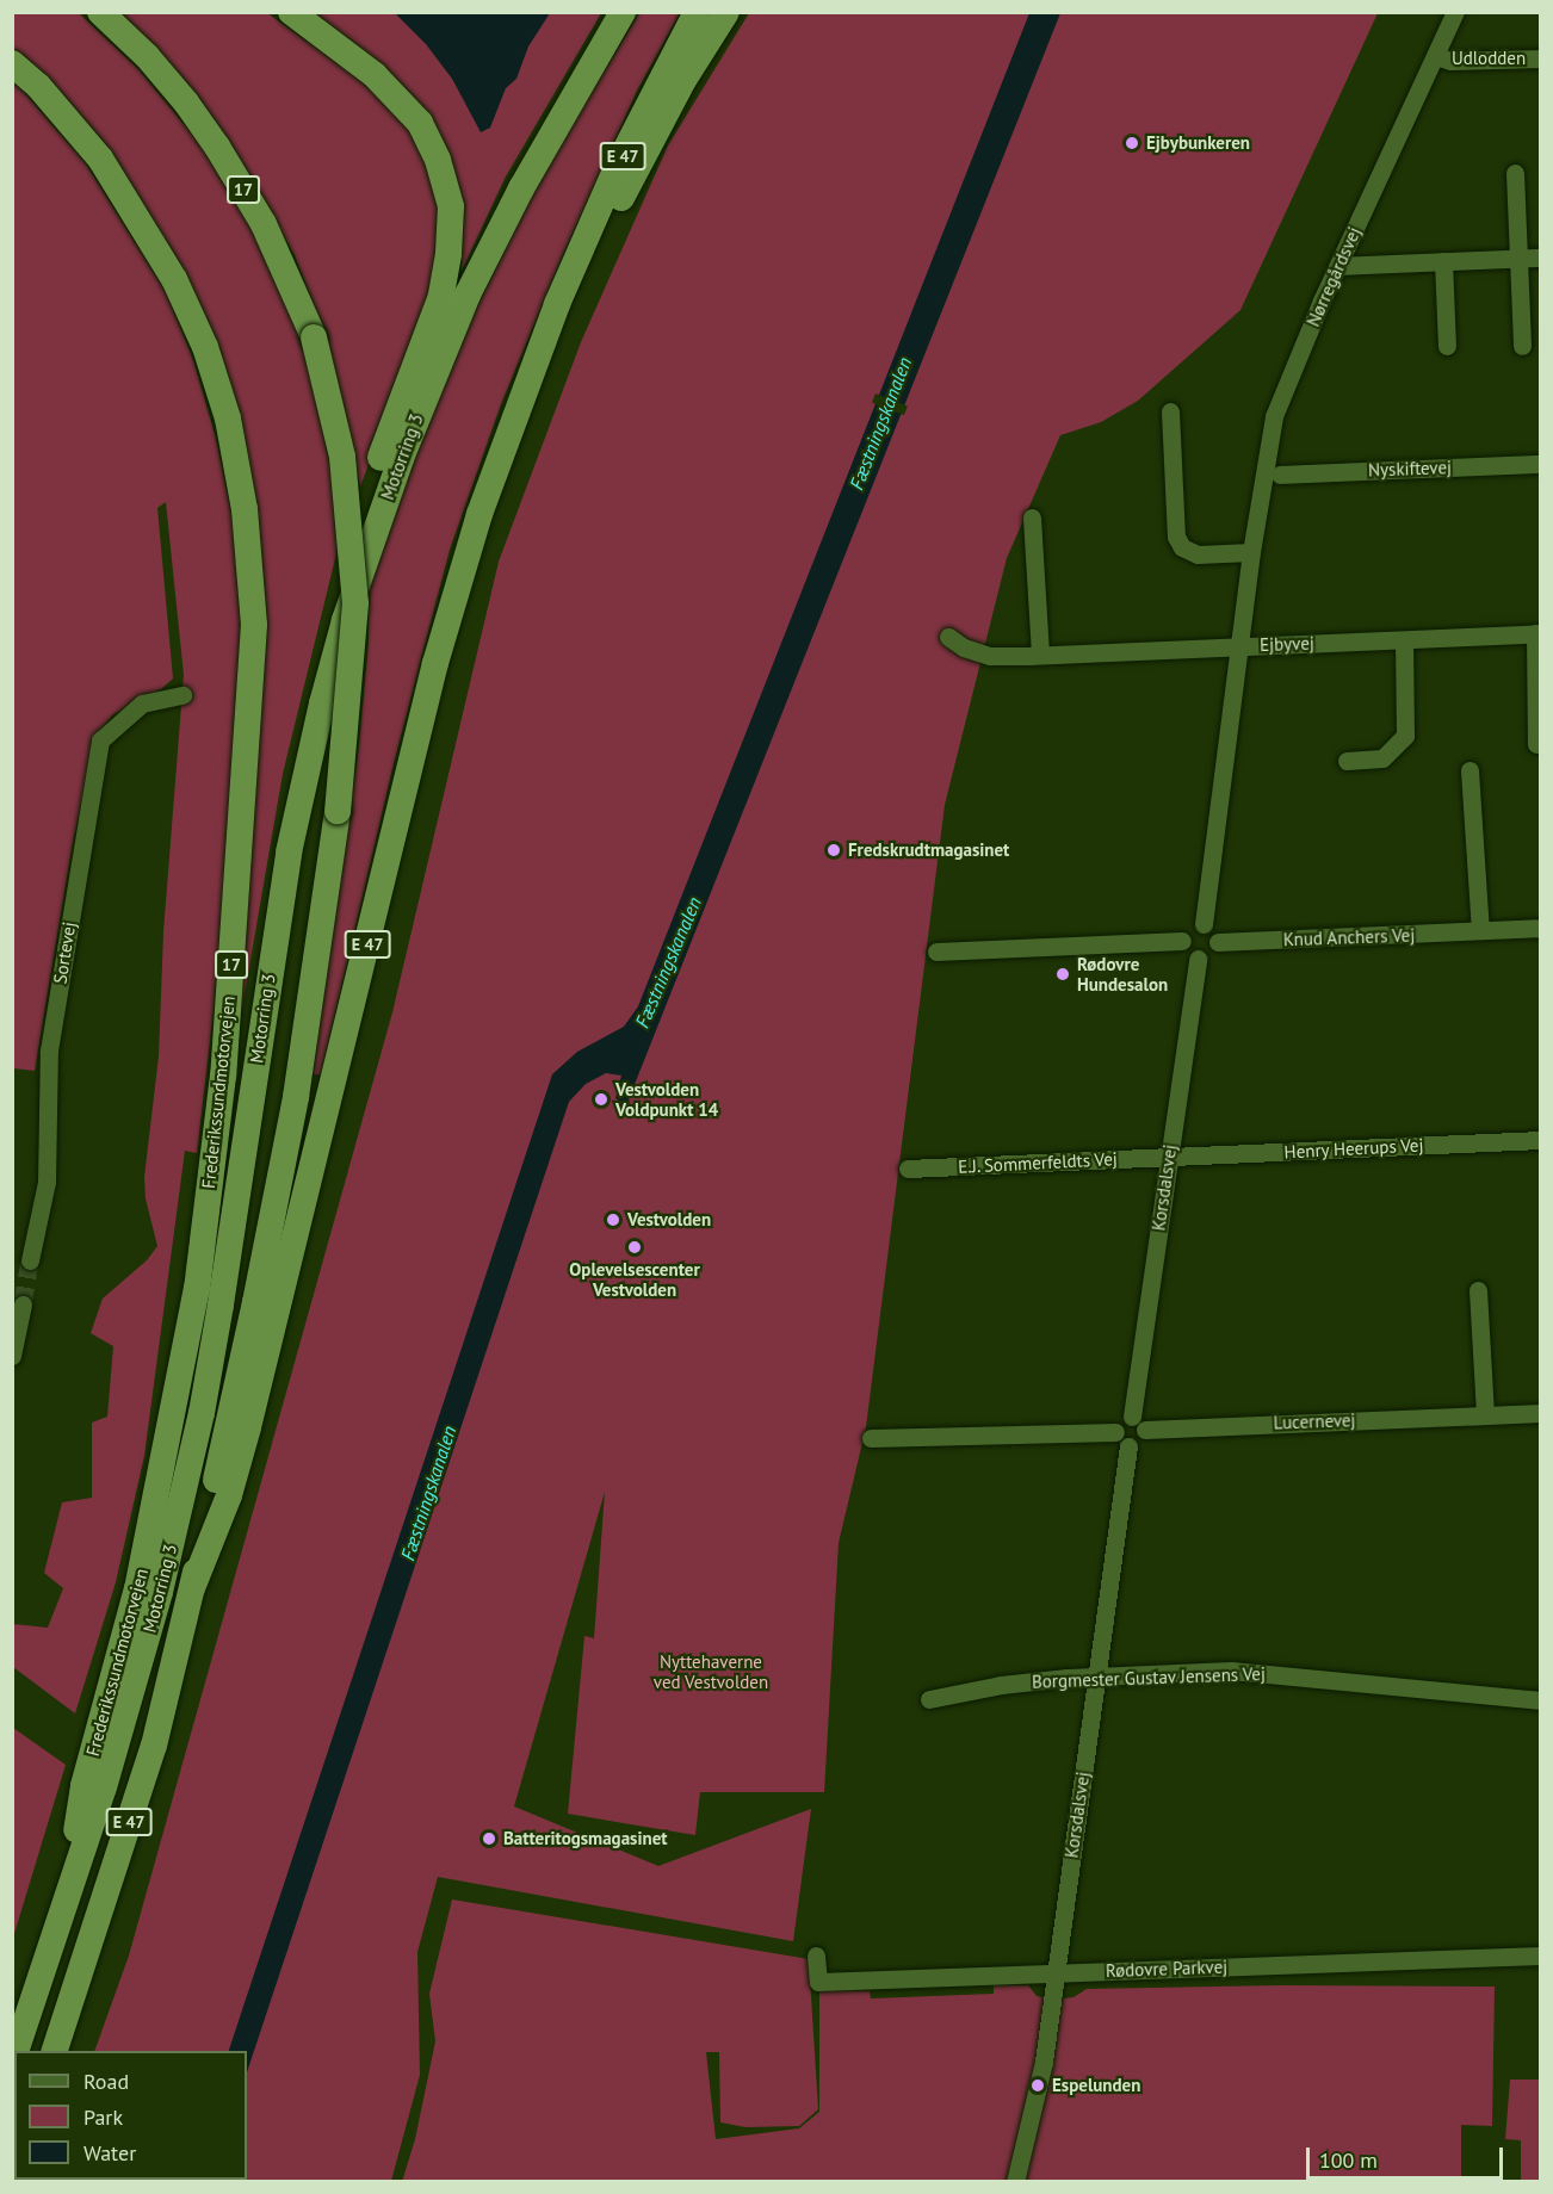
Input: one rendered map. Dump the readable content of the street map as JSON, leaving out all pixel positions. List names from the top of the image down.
{
  "streets": {
    "highway": [
      "E 47",
      "17",
      "Motorring 3",
      "Frederikssundmotorvejen"
    ],
    "street": [
      "Udlodden",
      "Nørregårdsvej",
      "Nyskiftevej",
      "Ejbyvej",
      "Knud Anchers Vej",
      "Sortevej",
      "Henry Heerups Vej",
      "E.J. Sommerfeldts Vej",
      "Korsdalsvej",
      "Lucernevej",
      "Borgmester Gustav Jensens Vej",
      "Rødovre Parkvej"
    ]
  },
  "crossings": [
    ["Udlodden", "Nørregårdsvej"],
    ["E 47", "17"],
    ["E 47", "Motorring 3"],
    ["17", "Motorring 3"],
    ["Nørregårdsvej", "Ejbyvej"],
    ["Motorring 3", "Frederikssundmotorvejen"],
    ["Knud Anchers Vej", "Korsdalsvej"],
    ["Henry Heerups Vej", "E.J. Sommerfeldts Vej"],
    ["Henry Heerups Vej", "Korsdalsvej"],
    ["E.J. Sommerfeldts Vej", "Korsdalsvej"],
    ["Korsdalsvej", "Lucernevej"],
    ["Korsdalsvej", "Borgmester Gustav Jensens Vej"],
    ["Korsdalsvej", "Rødovre Parkvej"]
  ],
  "water": ["Fæstningskanalen"],
  "parks": ["Nyttehaverne ved Vestvolden"],
  "places": [
    "Ejbybunkeren",
    "Fredskrudtmagasinet",
    "Rødovre Hundesalon",
    "Vestvolden Voldpunkt 14",
    "Vestvolden",
    "Oplevelsescenter Vestvolden",
    "Batteritogsmagasinet",
    "Espelunden"
  ],
  "legend": ["Road", "Park", "Water"],
  "scale_bar": "100 m"
}
